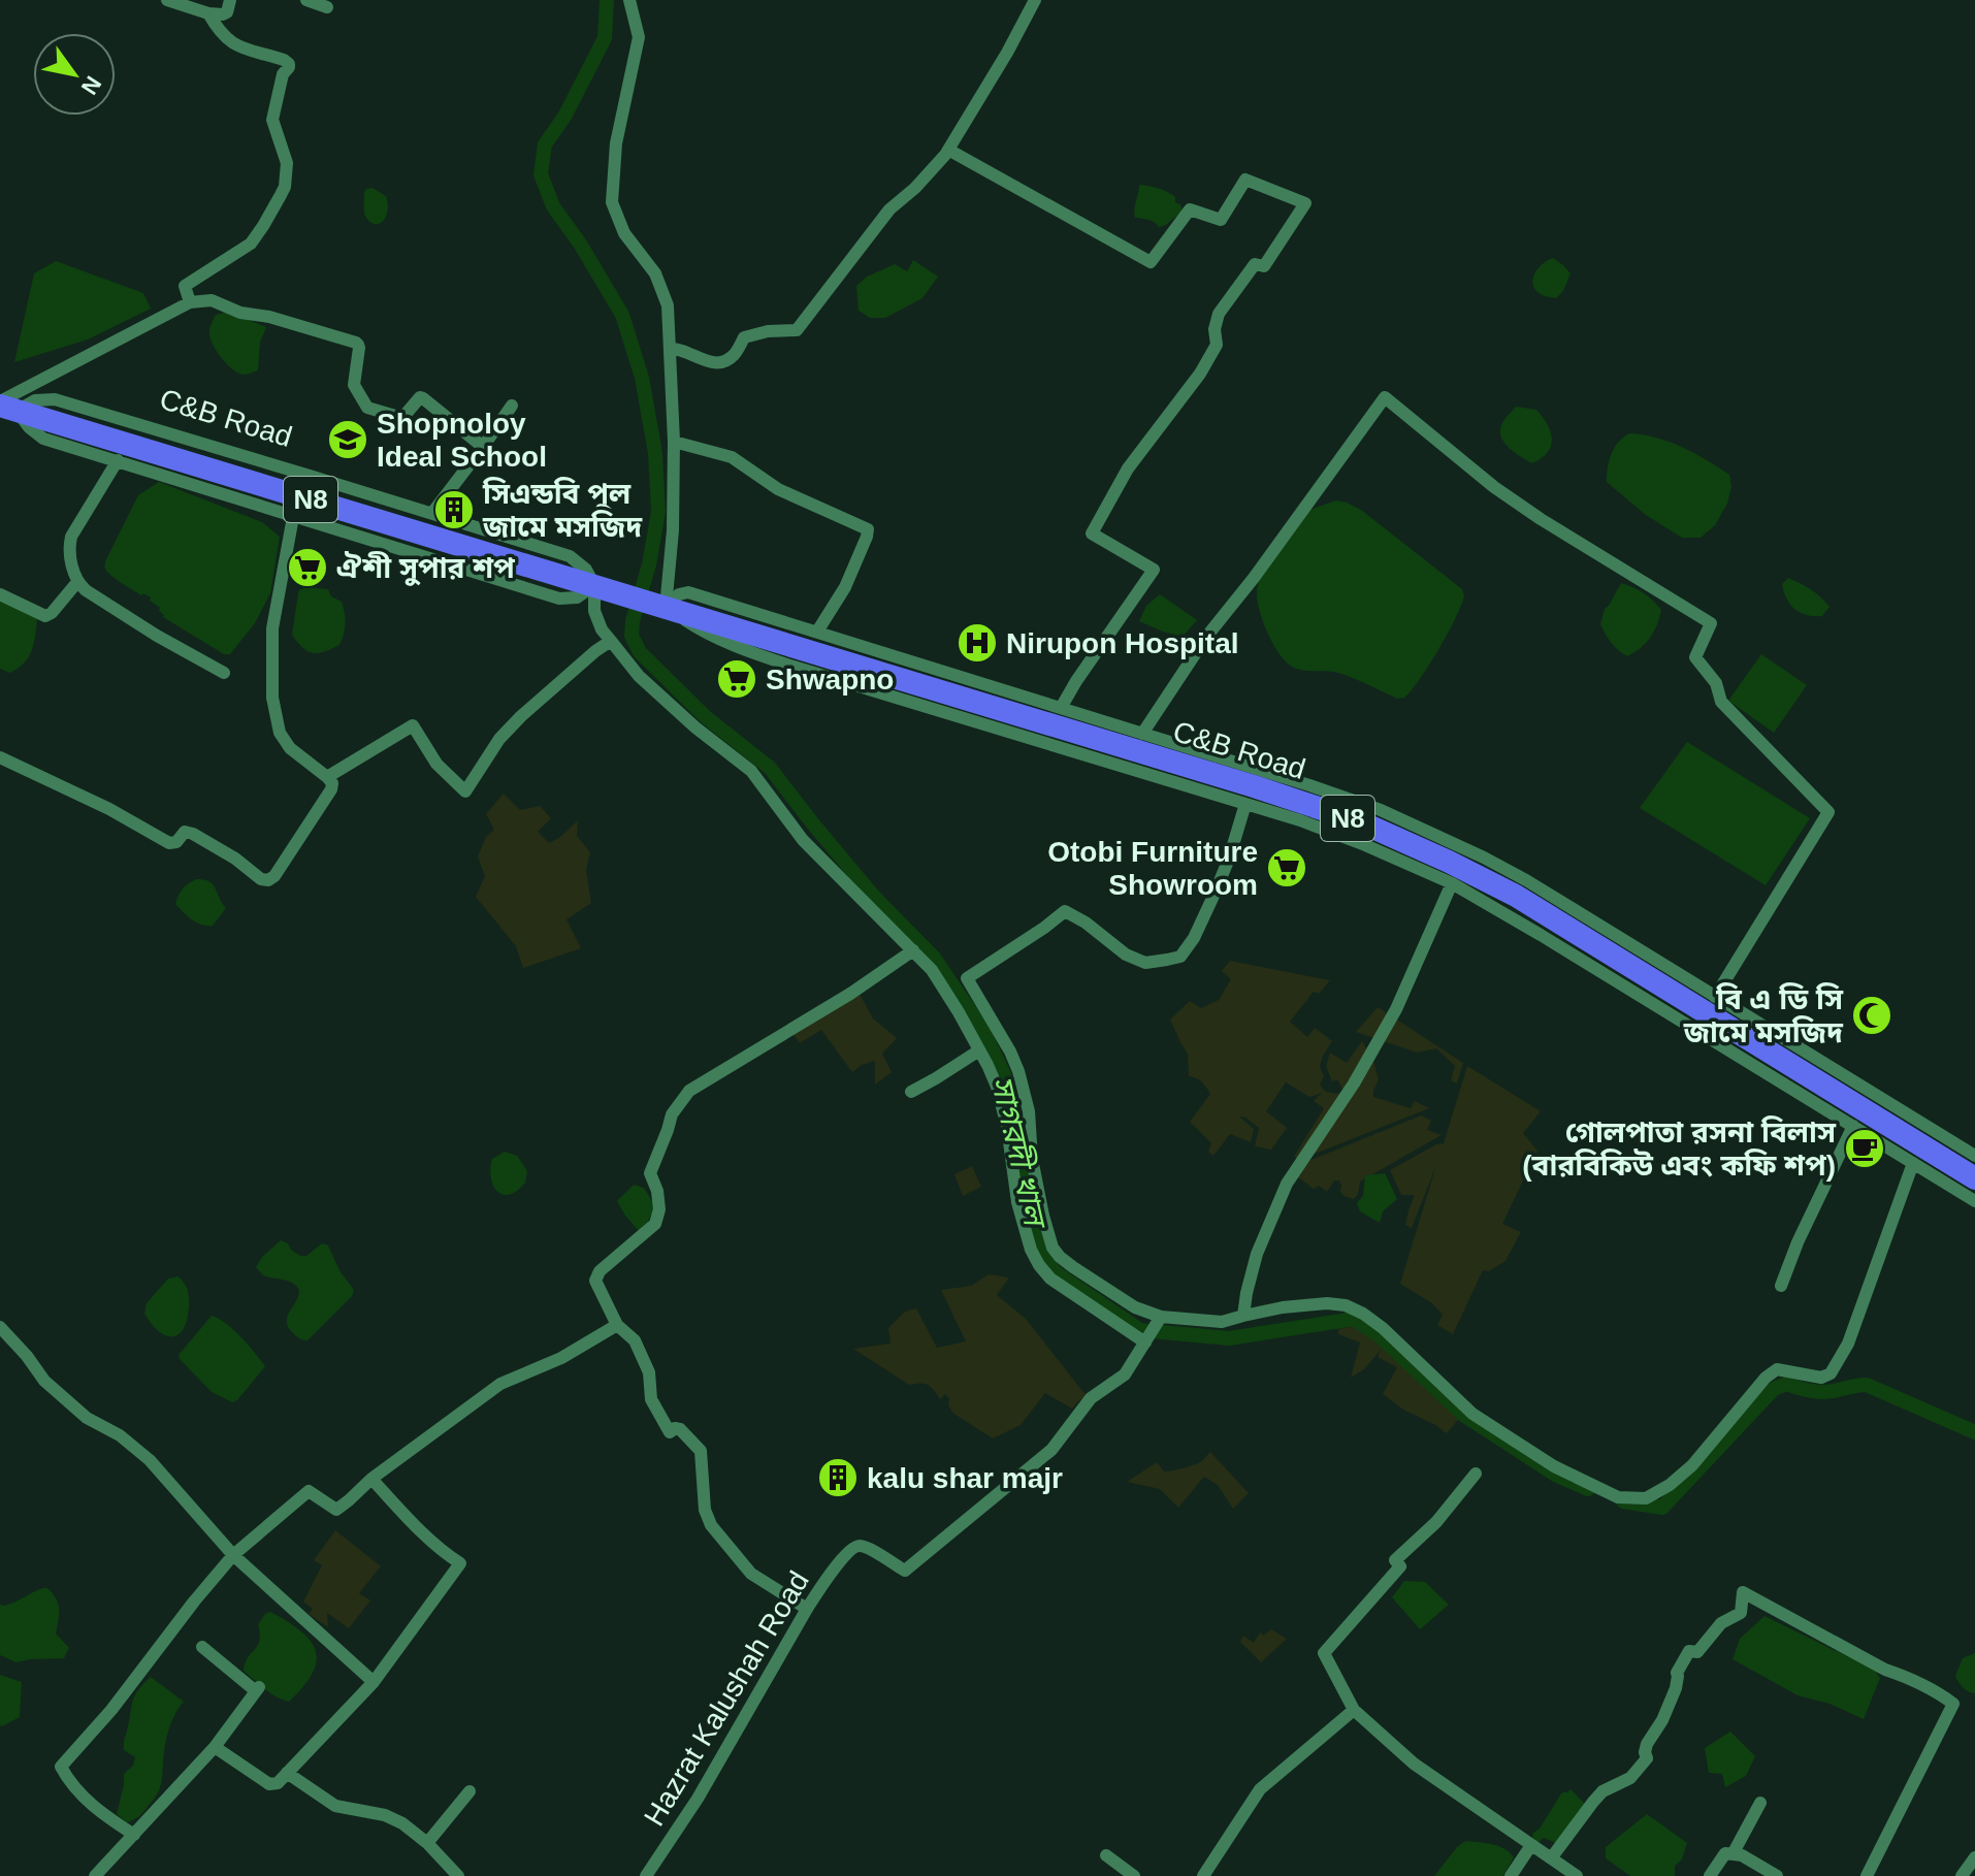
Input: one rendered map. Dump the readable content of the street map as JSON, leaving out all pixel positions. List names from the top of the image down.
{
  "streets": {
    "highway": ["C&B Road", "N8"],
    "street": ["Hazrat Kalushah Road"]
  },
  "water": ["সাগরদী খাল"],
  "places": {
    "school or university": ["Shopnoloy Ideal School"],
    "building": ["সিএন্ডবি পুল জামে মসজিদ", "kalu shar majr"],
    "supermarket": ["ঐশী সুপার শপ", "Shwapno", "Otobi Furniture Showroom"],
    "hospital": ["Nirupon Hospital"],
    "mosque": ["বি এ ডি সি জামে মসজিদ"],
    "cafe": ["গোলপাতা রসনা বিলাস (বারবিকিউ এবং কফি শপ)"]
  },
  "north": "bottom right"
}
